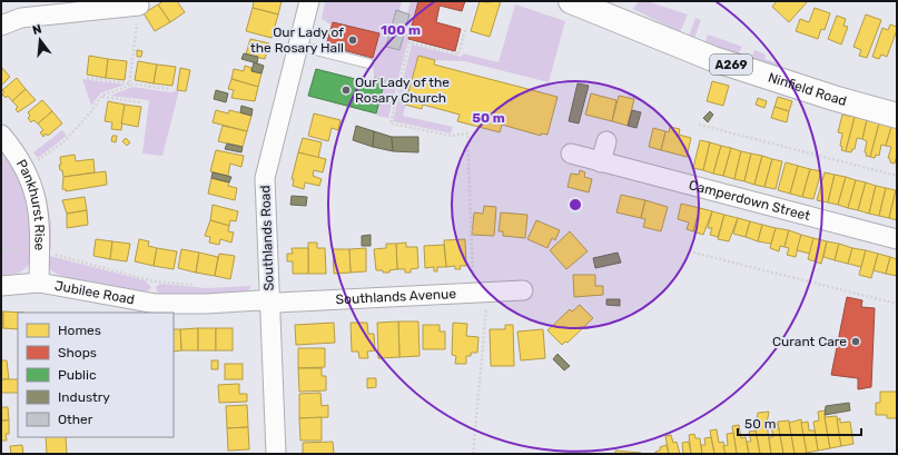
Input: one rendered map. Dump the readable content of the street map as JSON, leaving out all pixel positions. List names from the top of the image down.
{
  "streets": {
    "main road": ["A269", "Ninfield Road"],
    "street": [
      "Camperdown Street",
      "Pankhurst Rise",
      "Southlands Road",
      "Jubilee Road",
      "Southlands Avenue"
    ]
  },
  "crossings": [
    ["Pankhurst Rise", "Jubilee Road"],
    ["Southlands Road", "Jubilee Road"],
    ["Southlands Road", "Southlands Avenue"],
    ["Jubilee Road", "Southlands Avenue"]
  ],
  "places": ["Our Lady of the Rosary Hall", "Our Lady of the Rosary Church", "Curant Care"],
  "legend": [
    "Homes",
    "Shops",
    "Public",
    "Industry",
    "Other"
  ],
  "scale_bar": "50 m",
  "north": "top",
  "rings": ["100 m", "50 m"]
}
